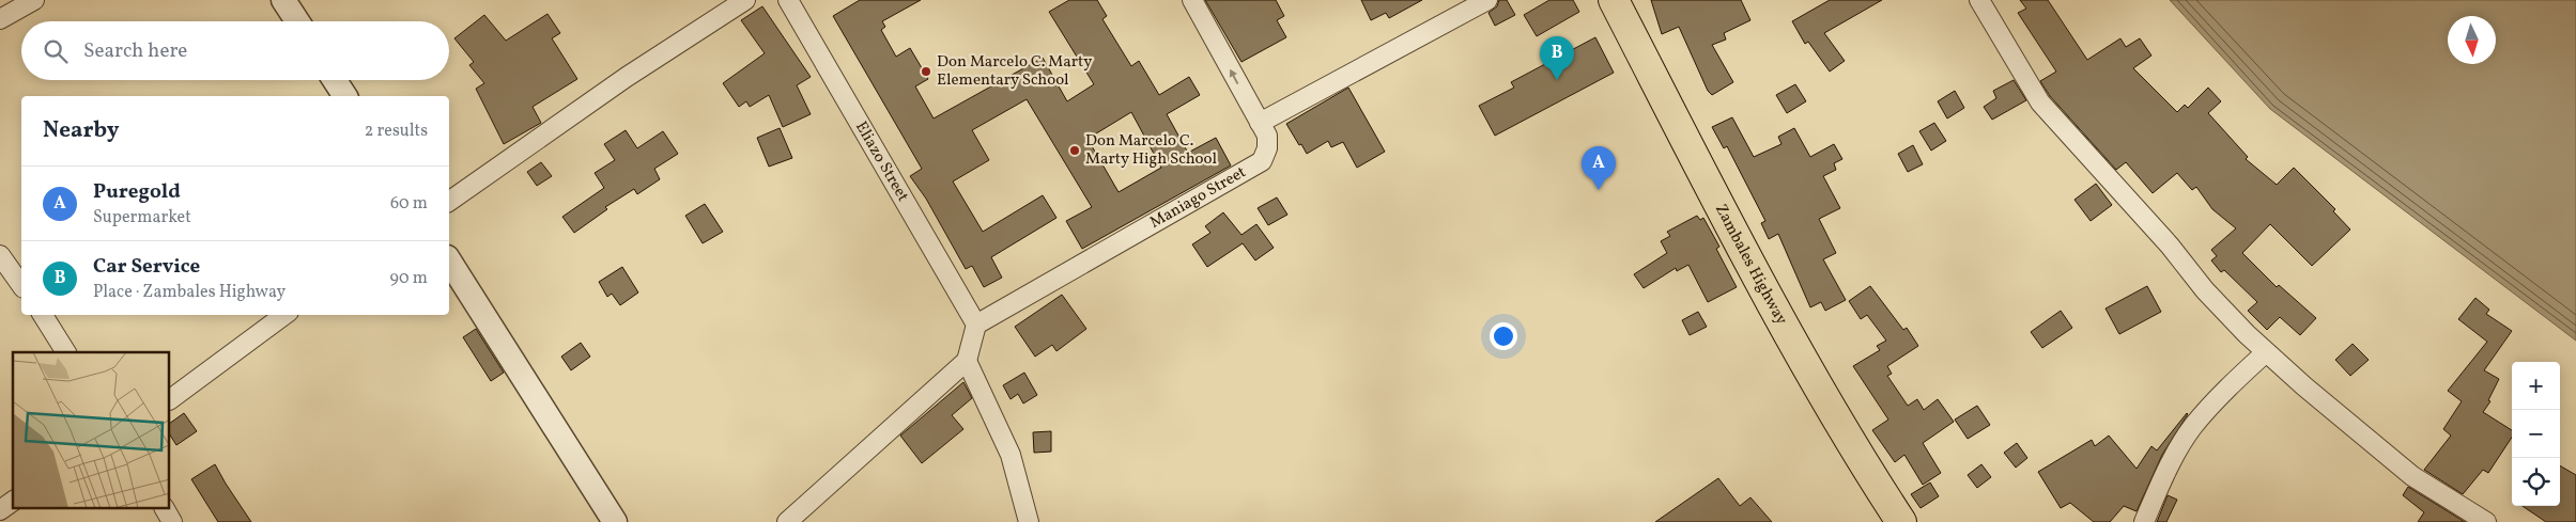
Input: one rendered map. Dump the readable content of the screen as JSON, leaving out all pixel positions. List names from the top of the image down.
{
  "streets": {
    "main road": ["Zambales Highway"],
    "street": ["Eliazo Street", "Maniago Street"]
  },
  "crossings": [
    ["Eliazo Street", "Maniago Street"]
  ],
  "places": ["Don Marcelo C. Marty Elementary School", "Don Marcelo C. Marty High School"],
  "north": "bottom",
  "page": {
    "search": "Search here",
    "pins": ["B", "A"],
    "heading": ["Nearby", "2 results"],
    "list": [
      {
        "mark": "A",
        "name": "Puregold",
        "note": "Supermarket",
        "value": "60 m"
      },
      {
        "mark": "B",
        "name": "Car Service",
        "note": "Place · Zambales Highway",
        "value": "90 m"
      }
    ],
    "map_buttons": ["+", "−"]
  }
}
